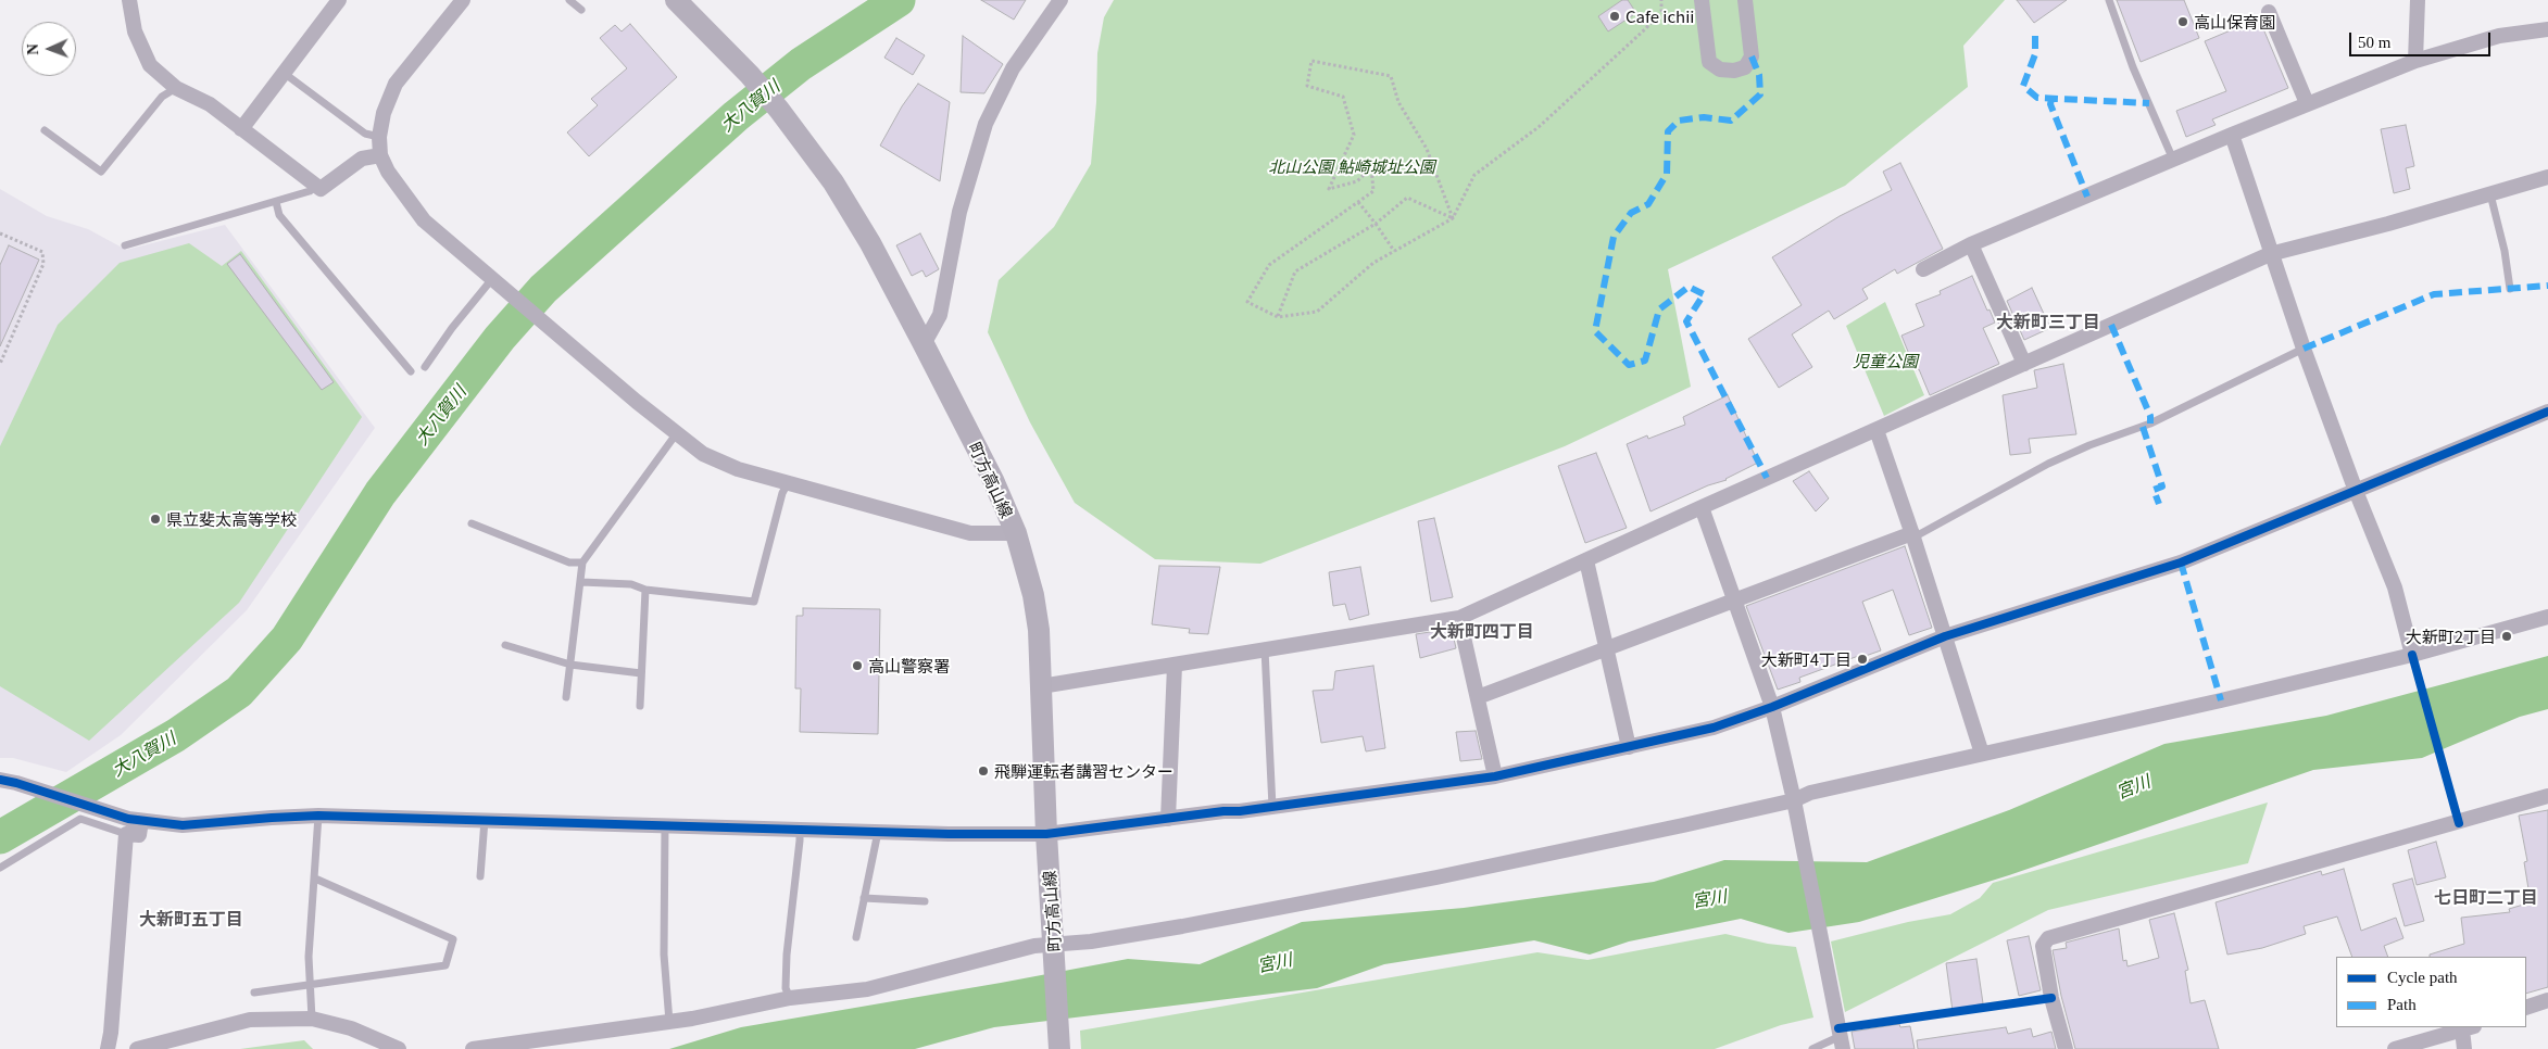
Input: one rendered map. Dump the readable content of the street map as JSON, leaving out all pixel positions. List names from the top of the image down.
{
  "streets": {
    "main road": ["町方高山線"]
  },
  "districts": [
    "大新町三丁目",
    "大新町四丁目",
    "七日町二丁目",
    "大新町五丁目"
  ],
  "water": ["大八賀川", "宮川"],
  "parks": ["北山公園 鮎崎城址公園", "児童公園"],
  "places": [
    "Cafe ichii",
    "高山保育園",
    "県立斐太高等学校",
    "大新町2丁目",
    "大新町4丁目",
    "高山警察署",
    "飛騨運転者講習センター"
  ],
  "legend": ["Cycle path", "Path"],
  "scale_bar": "50 m",
  "north": "left"
}
